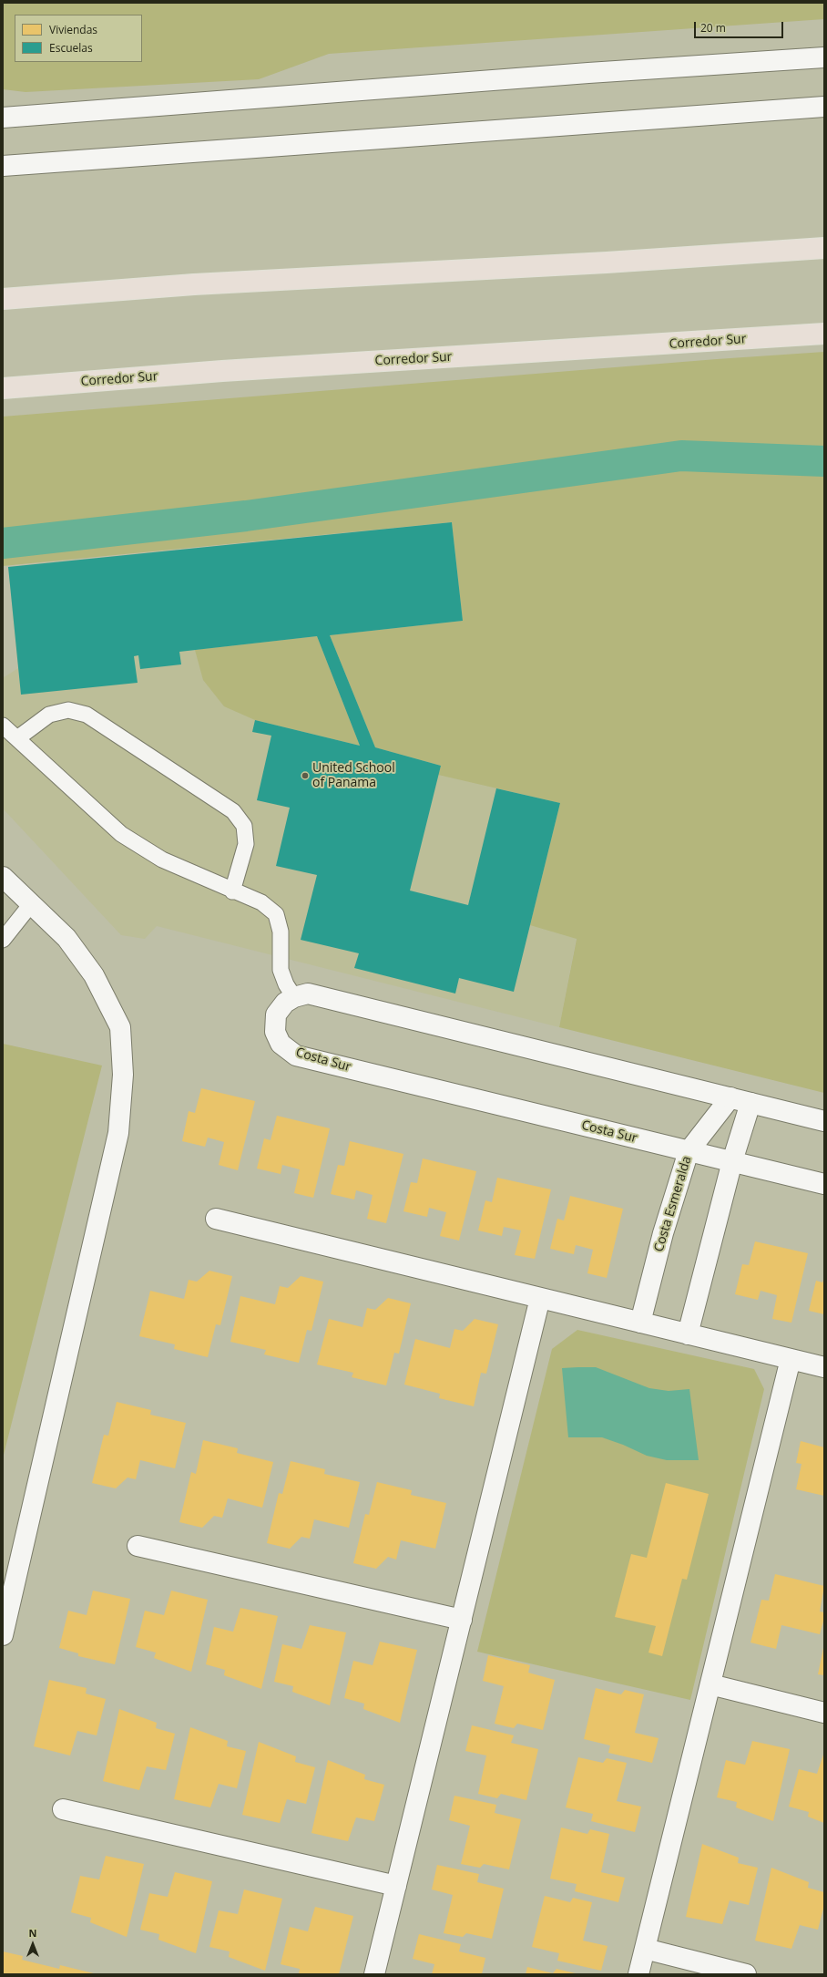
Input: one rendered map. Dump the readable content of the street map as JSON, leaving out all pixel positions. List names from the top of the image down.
{
  "streets": {
    "highway": ["Corredor Sur"],
    "street": ["Costa Sur", "Costa Esmeralda"]
  },
  "crossings": [
    ["Costa Sur", "Costa Esmeralda"]
  ],
  "places": ["United School of Panama"],
  "legend": ["Viviendas", "Escuelas"],
  "scale_bar": "20 m",
  "north": "top"
}
